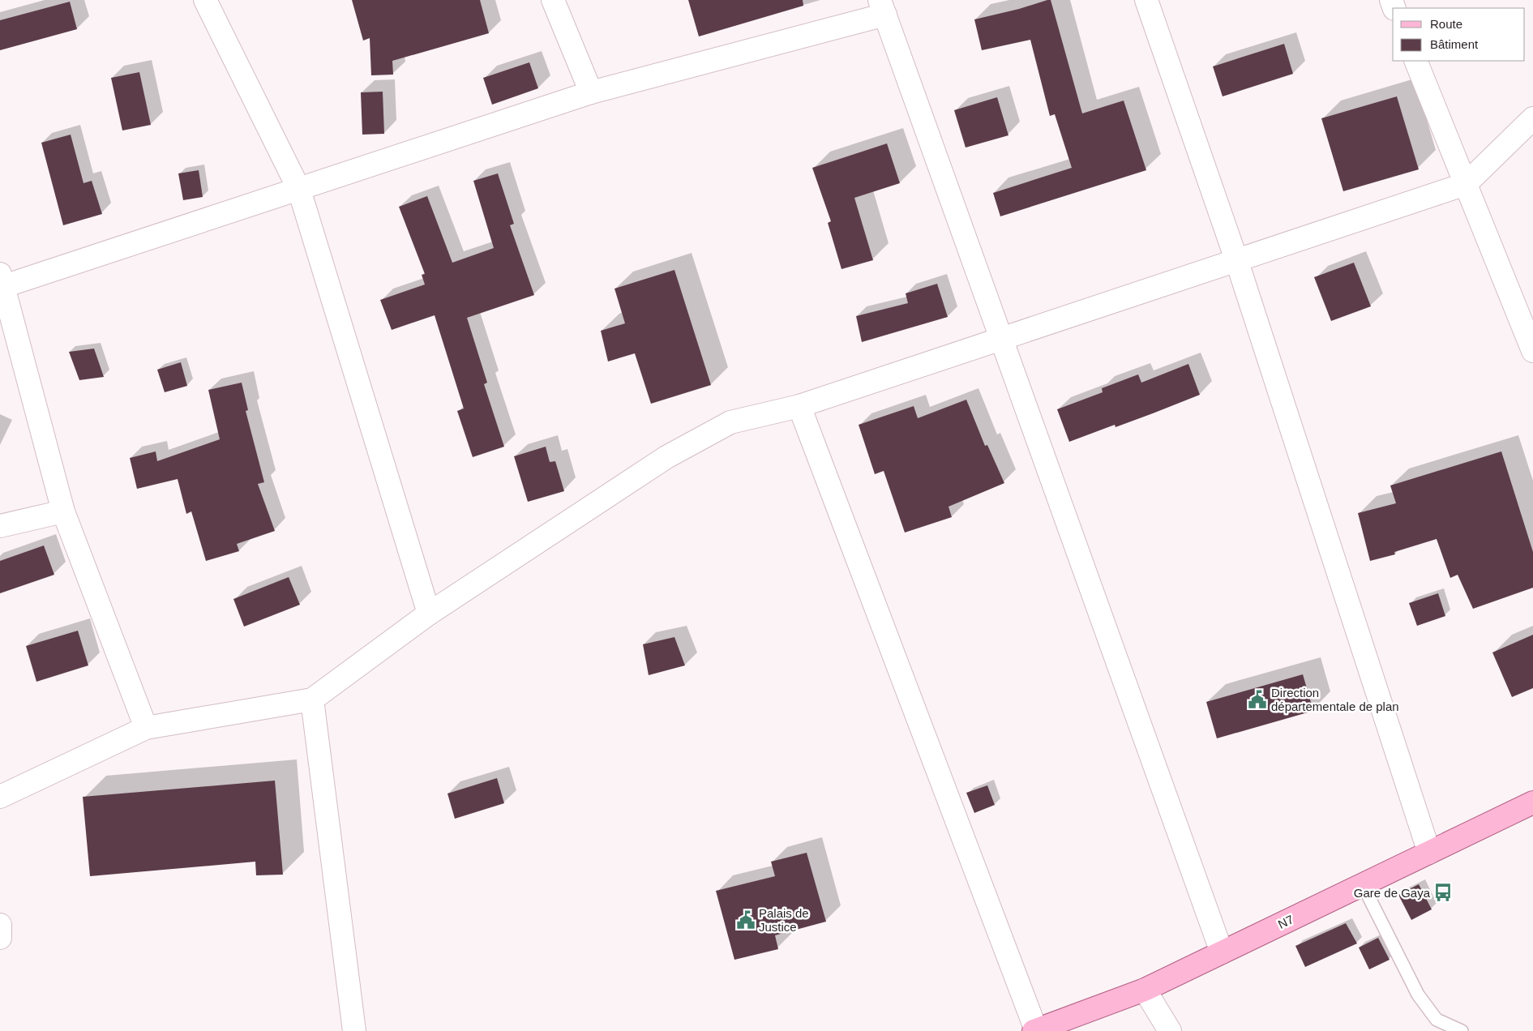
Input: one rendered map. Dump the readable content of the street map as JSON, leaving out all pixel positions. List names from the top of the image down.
{
  "streets": {
    "main road": ["N7"]
  },
  "places": {
    "public building": ["Direction départementale de plan", "Palais de Justice"],
    "bus stop": ["Gare de Gaya"]
  },
  "legend": ["Route", "Bâtiment"]
}
